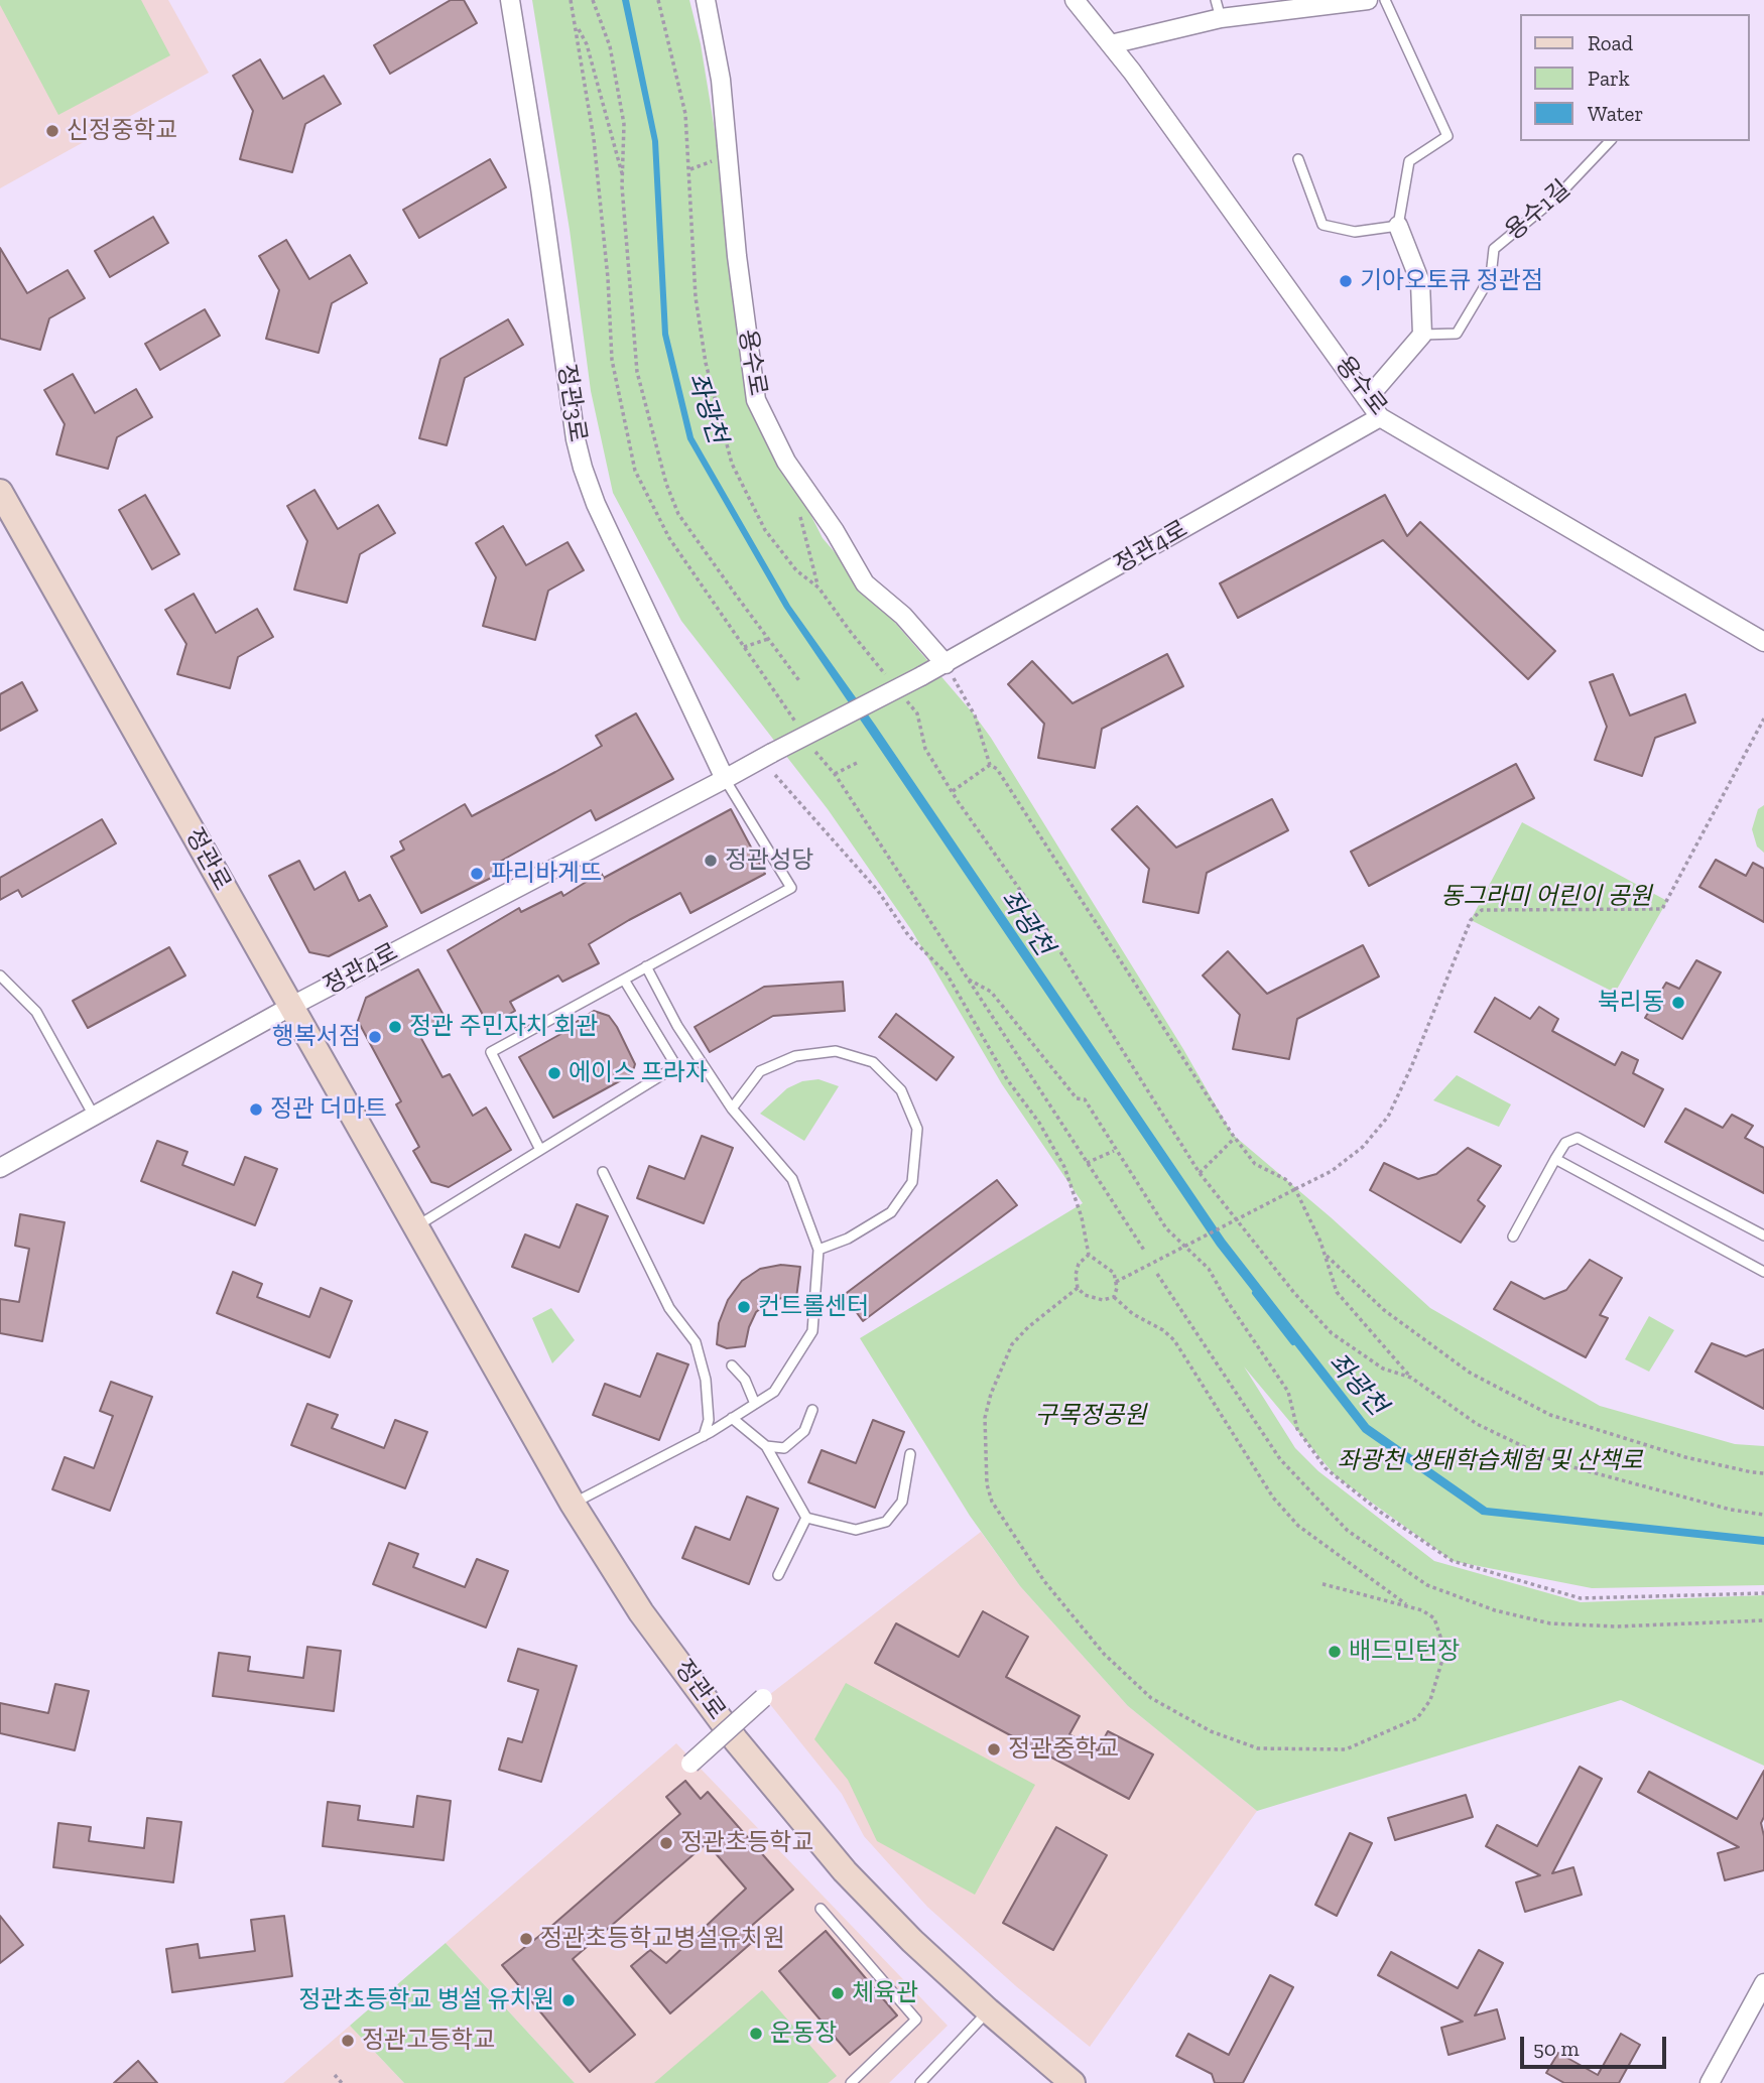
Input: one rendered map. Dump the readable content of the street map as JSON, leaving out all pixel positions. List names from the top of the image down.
{
  "streets": {
    "street": [
      "용수로",
      "정관3로",
      "정관4로",
      "정관로"
    ],
    "lane": ["용수1길"]
  },
  "crossings": [
    ["용수로", "정관4로"],
    ["정관3로", "정관4로"],
    ["정관4로", "정관로"]
  ],
  "water": ["좌광천"],
  "parks": ["동그라미 어린이 공원", "구목정공원", "좌광천 생태학습체험 및 산책로"],
  "places": [
    "신정중학교",
    "기아오토큐 정관점",
    "정관성당",
    "파리바게뜨",
    "북리동",
    "정관 주민자치 회관",
    "행복서점",
    "에이스 프라자",
    "정관 더마트",
    "컨트롤센터",
    "배드민턴장",
    "정관중학교",
    "정관초등학교",
    "정관초등학교병설유치원",
    "체육관",
    "정관초등학교 병설 유치원",
    "운동장",
    "정관고등학교"
  ],
  "legend": ["Road", "Park", "Water"],
  "scale_bar": "50 m"
}
